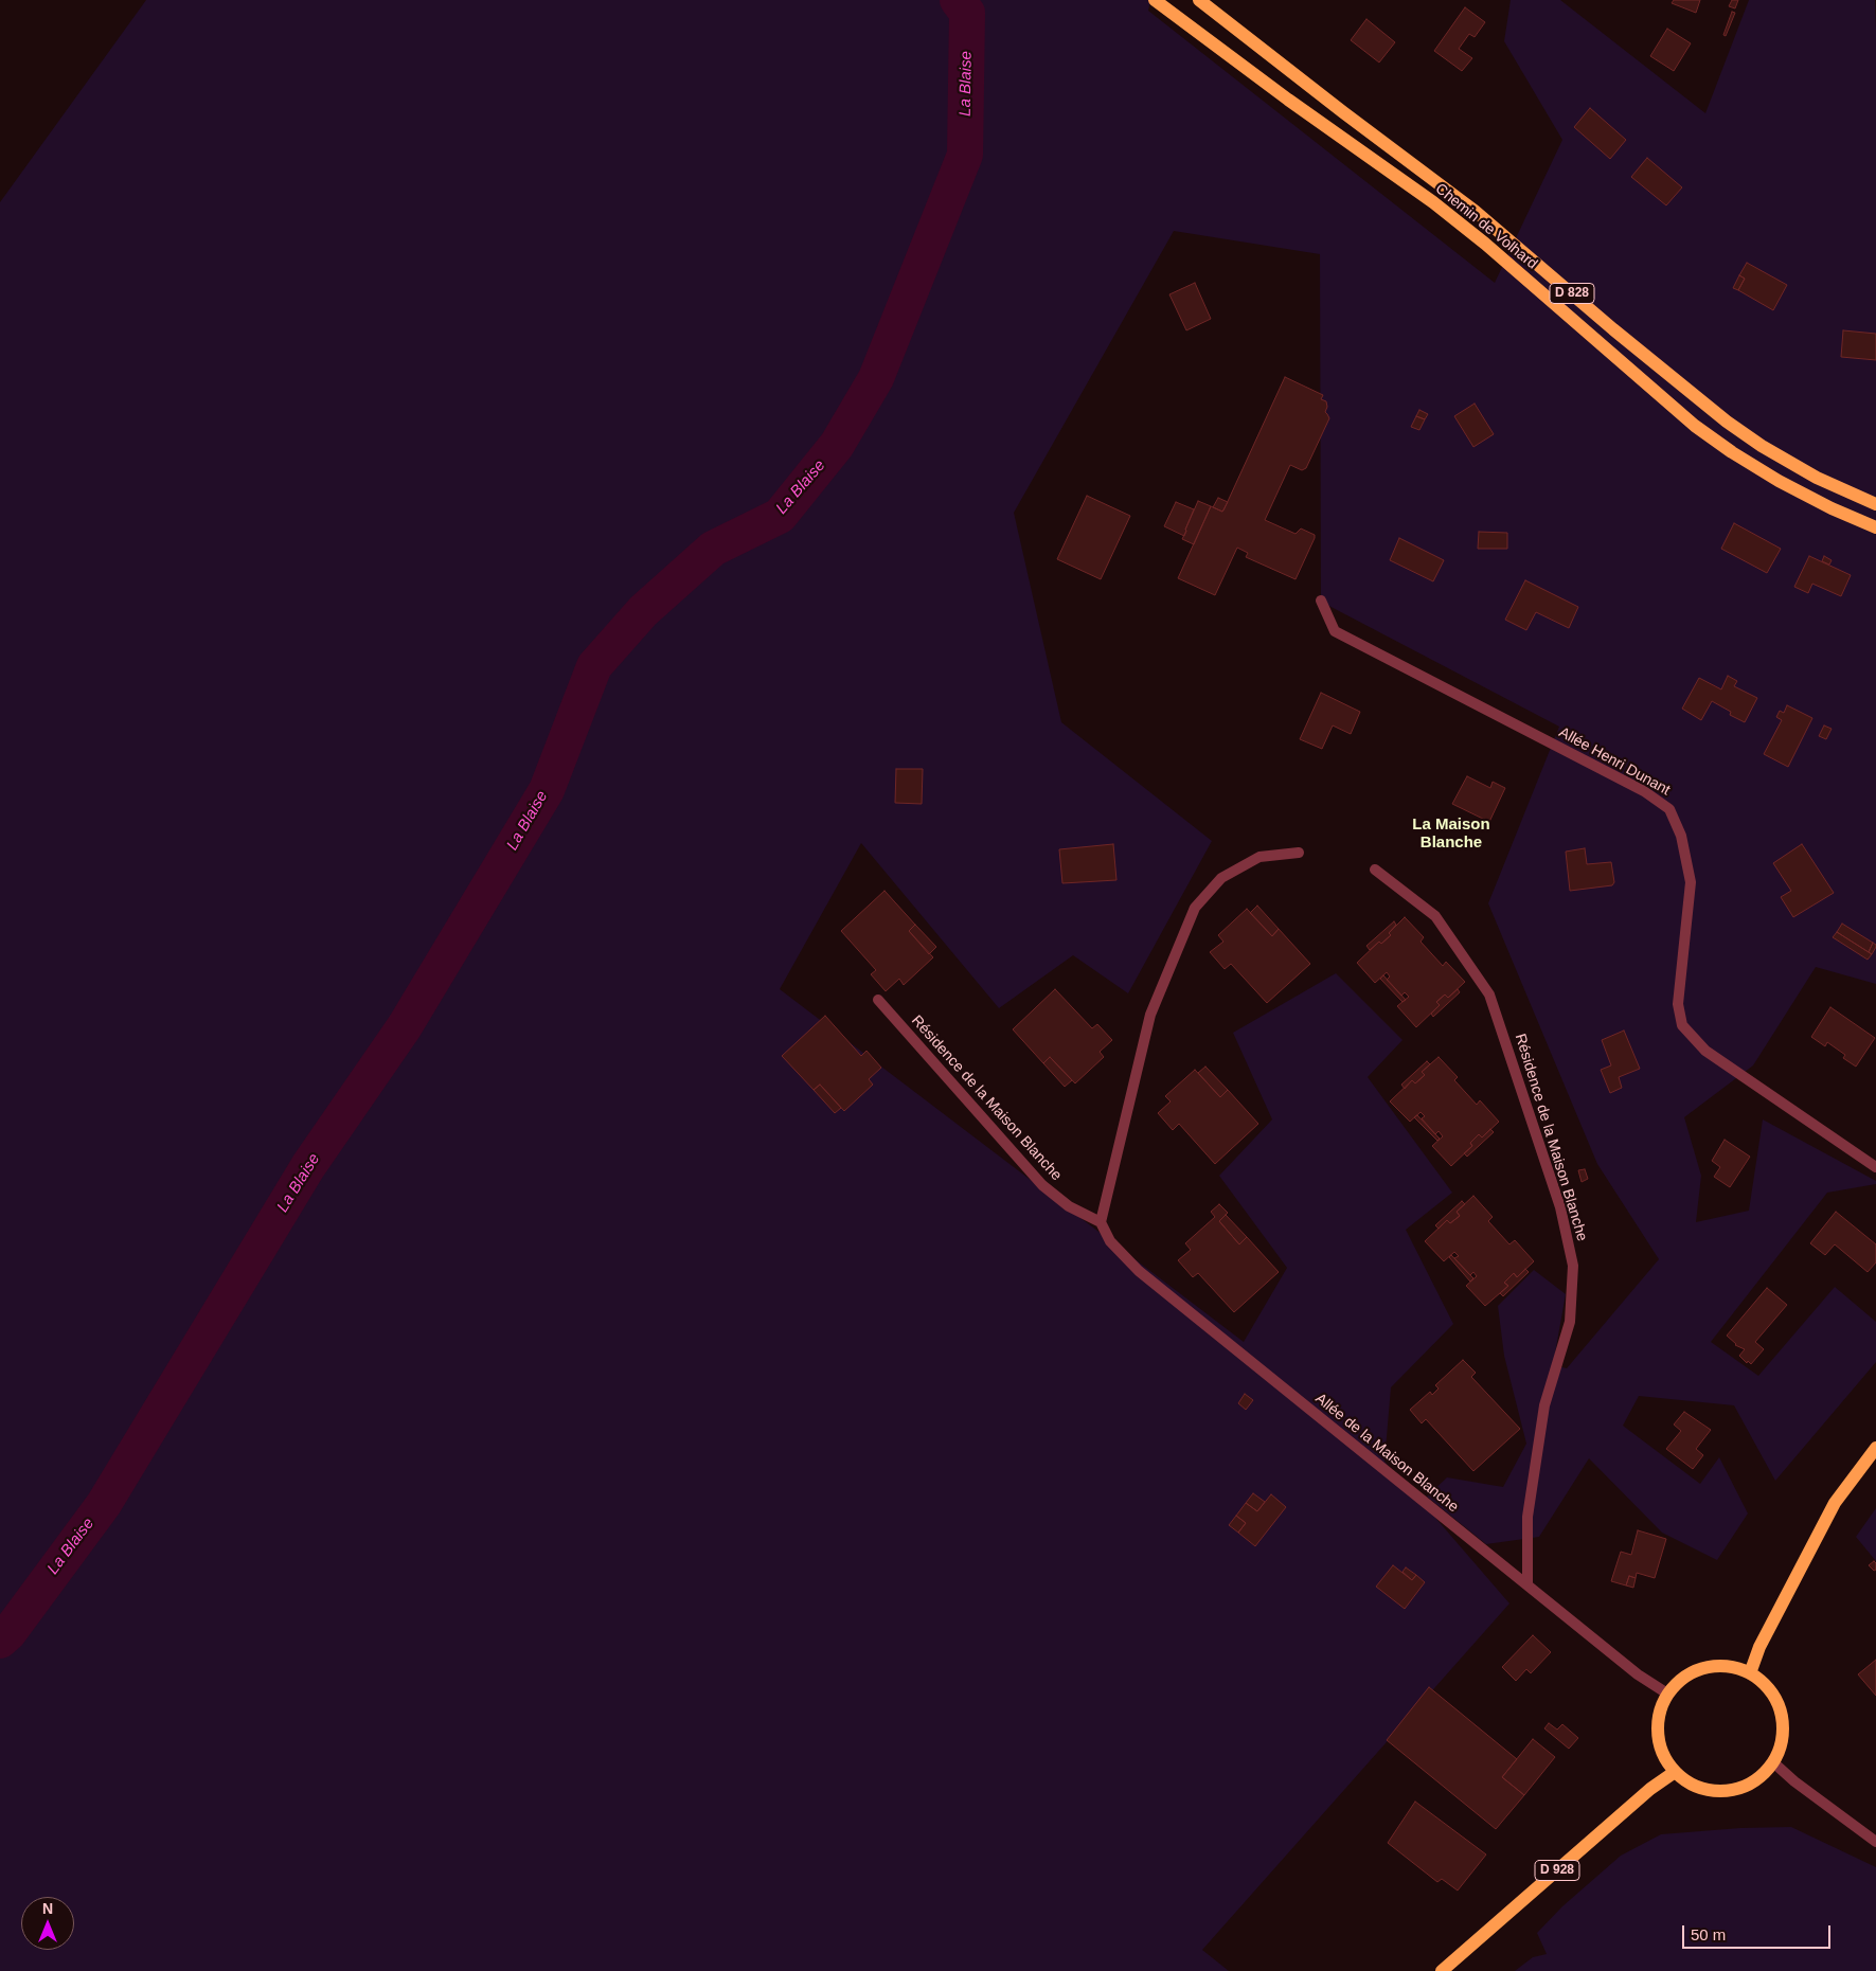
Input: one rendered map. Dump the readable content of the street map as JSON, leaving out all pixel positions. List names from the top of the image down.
{
  "streets": {
    "main road": ["Chemin de Volhard", "D 828", "D 928"],
    "street": ["Allée Henri Dunant", "Résidence de la Maison Blanche", "Allée de la Maison Blanche"]
  },
  "crossings": [
    ["Résidence de la Maison Blanche", "Allée de la Maison Blanche"],
    ["Allée de la Maison Blanche", "D 928"]
  ],
  "districts": ["La Maison Blanche"],
  "water": ["La Blaise"],
  "scale_bar": "50 m",
  "north": "top"
}
